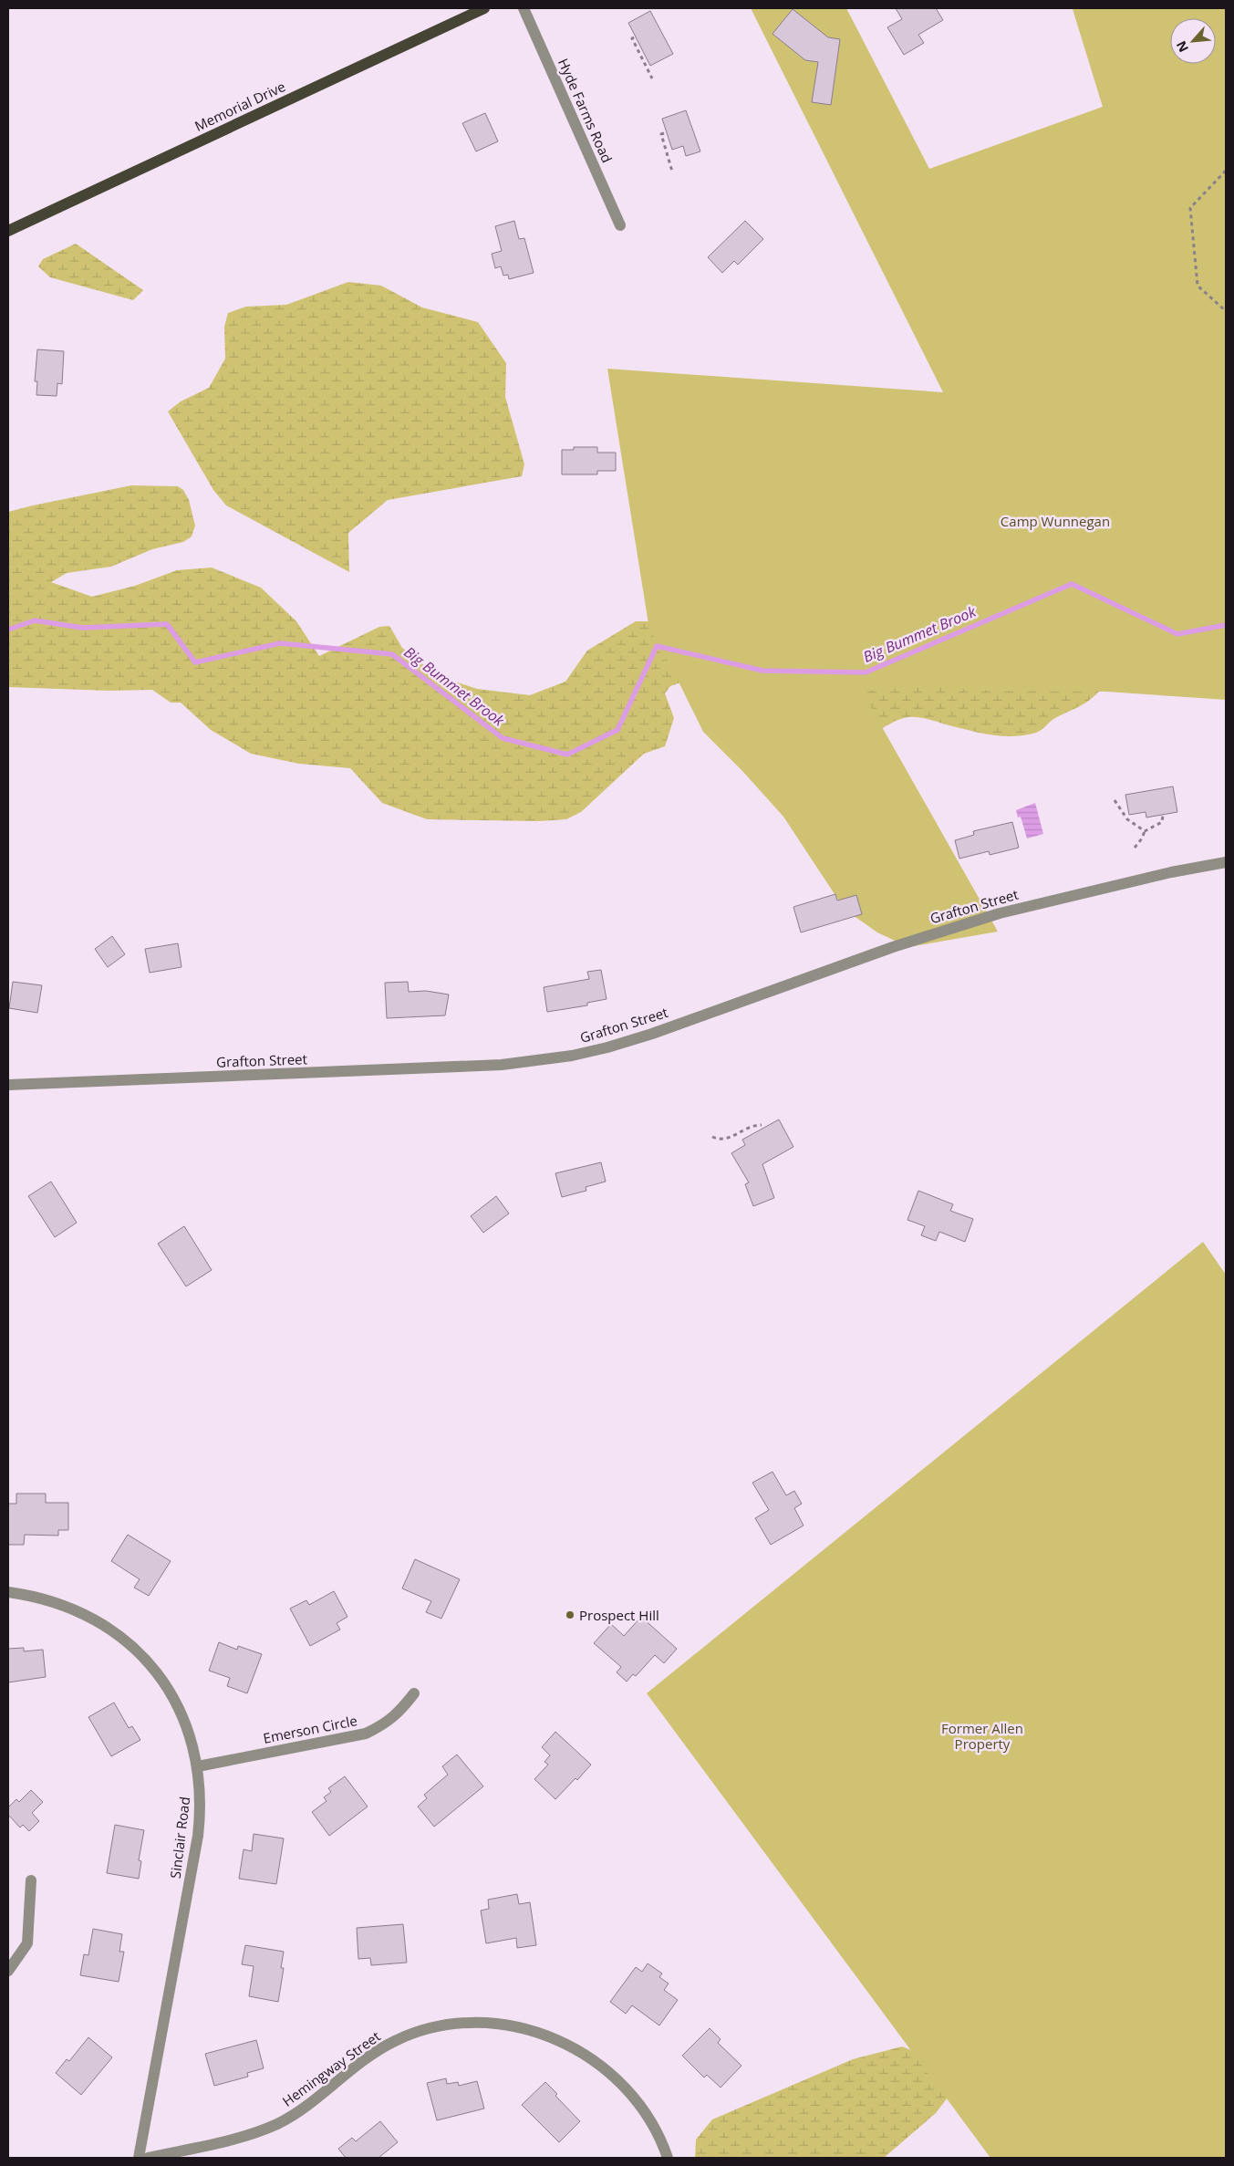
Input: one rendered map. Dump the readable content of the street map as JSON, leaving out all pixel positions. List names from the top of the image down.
{
  "streets": {
    "main road": ["Memorial Drive"],
    "street": [
      "Hyde Farms Road",
      "Grafton Street",
      "Emerson Circle",
      "Sinclair Road",
      "Hemingway Street"
    ]
  },
  "crossings": [
    ["Emerson Circle", "Sinclair Road"]
  ],
  "water": ["Big Bummet Brook"],
  "parks": ["Camp Wunnegan", "Former Allen Property"],
  "places": ["Prospect Hill"],
  "north": "bottom left"
}
